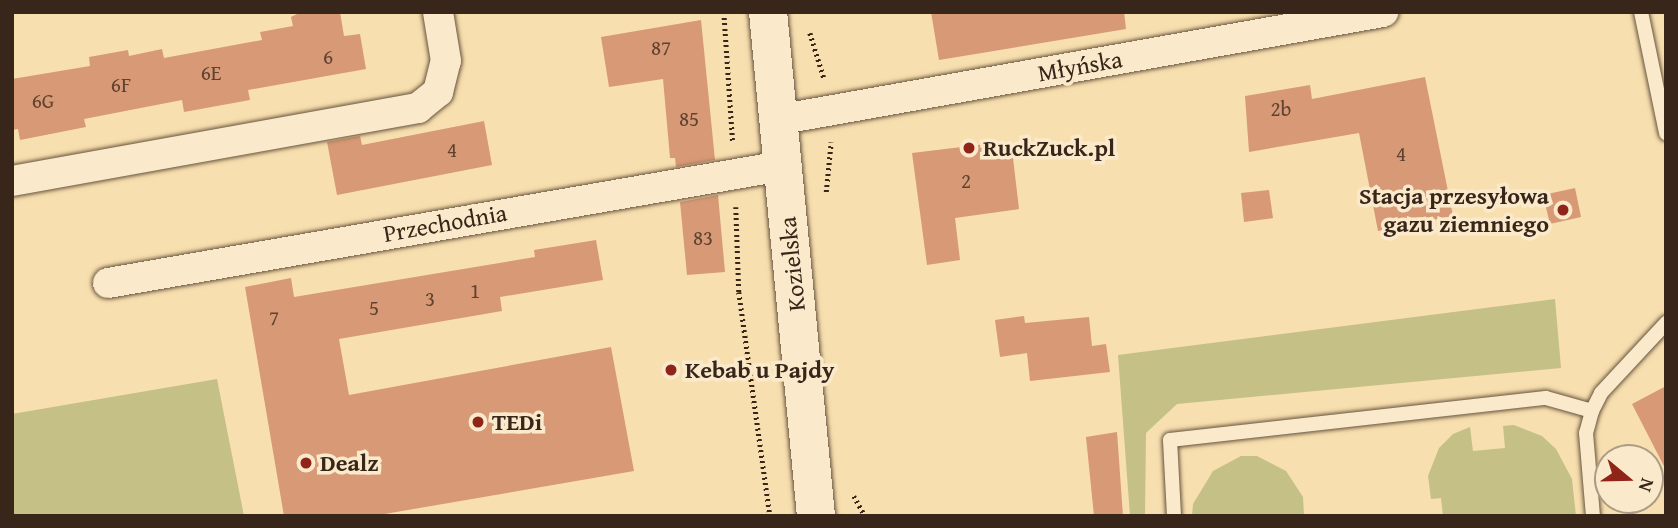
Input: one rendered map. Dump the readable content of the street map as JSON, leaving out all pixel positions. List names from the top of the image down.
{
  "streets": {
    "main road": ["Kozielska"],
    "street": ["Młyńska", "Przechodnia"]
  },
  "crossings": [
    ["Młyńska", "Kozielska"],
    ["Przechodnia", "Kozielska"]
  ],
  "places": [
    "RuckZuck.pl",
    "Stacja przesyłowa gazu ziemniego",
    "Kebab u Pajdy",
    "TEDi",
    "Dealz"
  ],
  "house_numbers": [
    "87",
    "6",
    "6E",
    "6F",
    "6G",
    "2b",
    "85",
    "4",
    "4",
    "2",
    "83",
    "1",
    "3",
    "5",
    "7"
  ],
  "north": "right"
}
